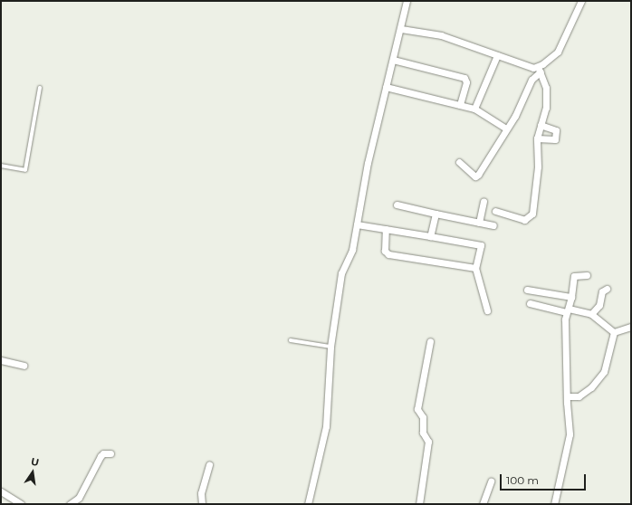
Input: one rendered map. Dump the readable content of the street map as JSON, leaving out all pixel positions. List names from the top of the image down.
{
  "scale_bar": "100 m",
  "north": "top"
}
